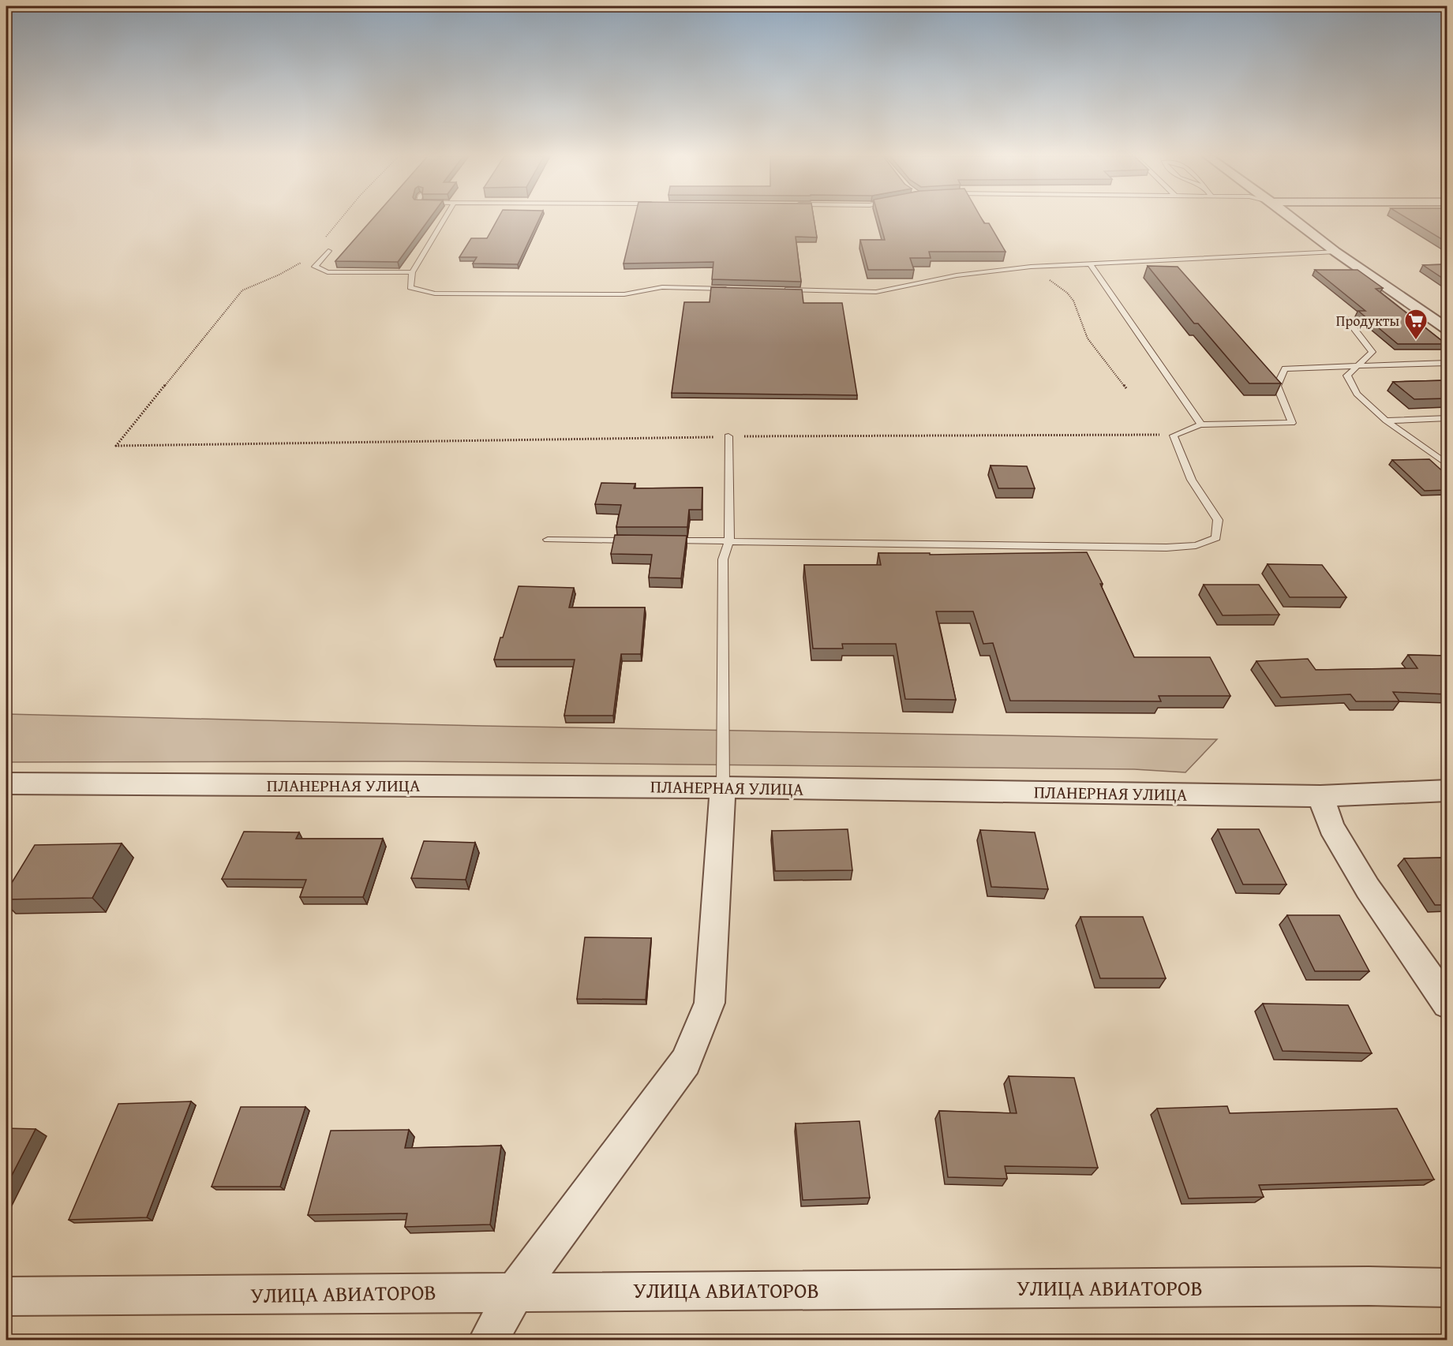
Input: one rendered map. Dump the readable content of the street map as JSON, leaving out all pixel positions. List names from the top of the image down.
{
  "streets": {
    "street": ["ПЛАНЕРНАЯ УЛИЦА", "УЛИЦА АВИАТОРОВ"]
  },
  "places": {
    "supermarket": ["Продукты"]
  }
}
